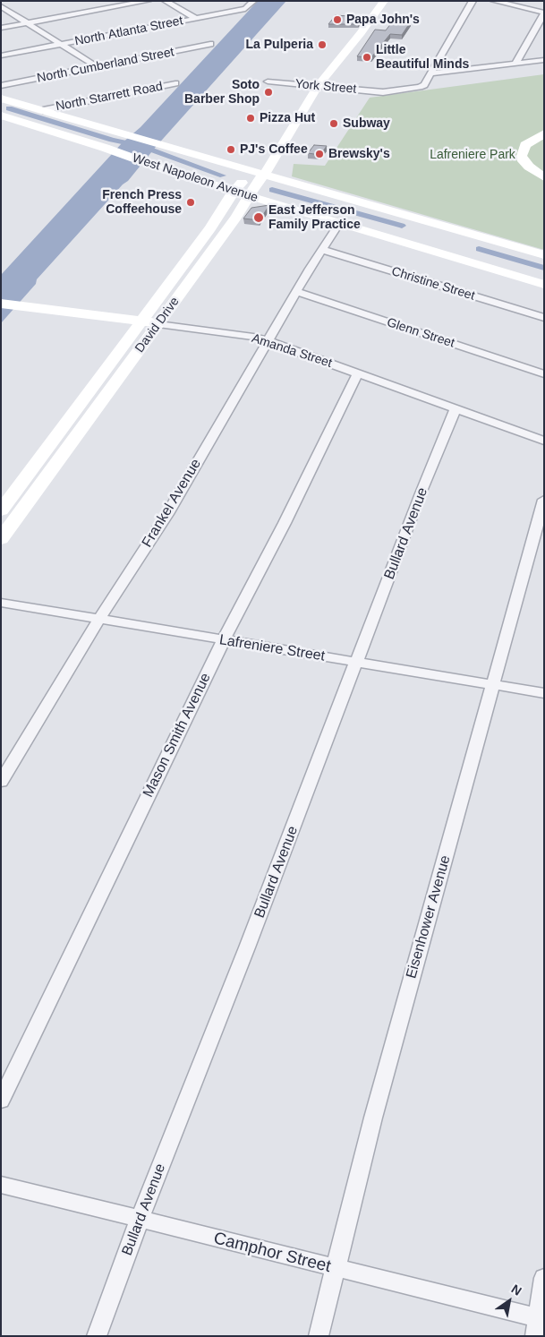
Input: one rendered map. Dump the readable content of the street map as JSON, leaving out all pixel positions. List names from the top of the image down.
{
  "streets": {
    "main road": ["West Napoleon Avenue", "David Drive", "Amanda Street"],
    "street": [
      "North Atlanta Street",
      "North Cumberland Street",
      "York Street",
      "North Starrett Road",
      "Christine Street",
      "Glenn Street",
      "Frankel Avenue",
      "Bullard Avenue",
      "Lafreniere Street",
      "Mason Smith Avenue",
      "Eisenhower Avenue",
      "Camphor Street"
    ]
  },
  "crossings": [
    ["York Street", "David Drive"],
    ["North Starrett Road", "West Napoleon Avenue"],
    ["West Napoleon Avenue", "David Drive"],
    ["West Napoleon Avenue", "Frankel Avenue"],
    ["Christine Street", "Frankel Avenue"],
    ["David Drive", "Amanda Street"],
    ["Glenn Street", "Frankel Avenue"],
    ["Amanda Street", "Frankel Avenue"],
    ["Amanda Street", "Bullard Avenue"],
    ["Amanda Street", "Mason Smith Avenue"],
    ["Frankel Avenue", "Lafreniere Street"],
    ["Bullard Avenue", "Lafreniere Street"],
    ["Bullard Avenue", "Camphor Street"],
    ["Lafreniere Street", "Mason Smith Avenue"],
    ["Lafreniere Street", "Eisenhower Avenue"],
    ["Eisenhower Avenue", "Camphor Street"]
  ],
  "parks": ["Lafreniere Park"],
  "places": [
    "Papa John's",
    "La Pulperia",
    "Little Beautiful Minds",
    "Soto Barber Shop",
    "Pizza Hut",
    "Subway",
    "PJ's Coffee",
    "Brewsky's",
    "French Press Coffeehouse",
    "East Jefferson Family Practice"
  ],
  "north": "top right"
}
